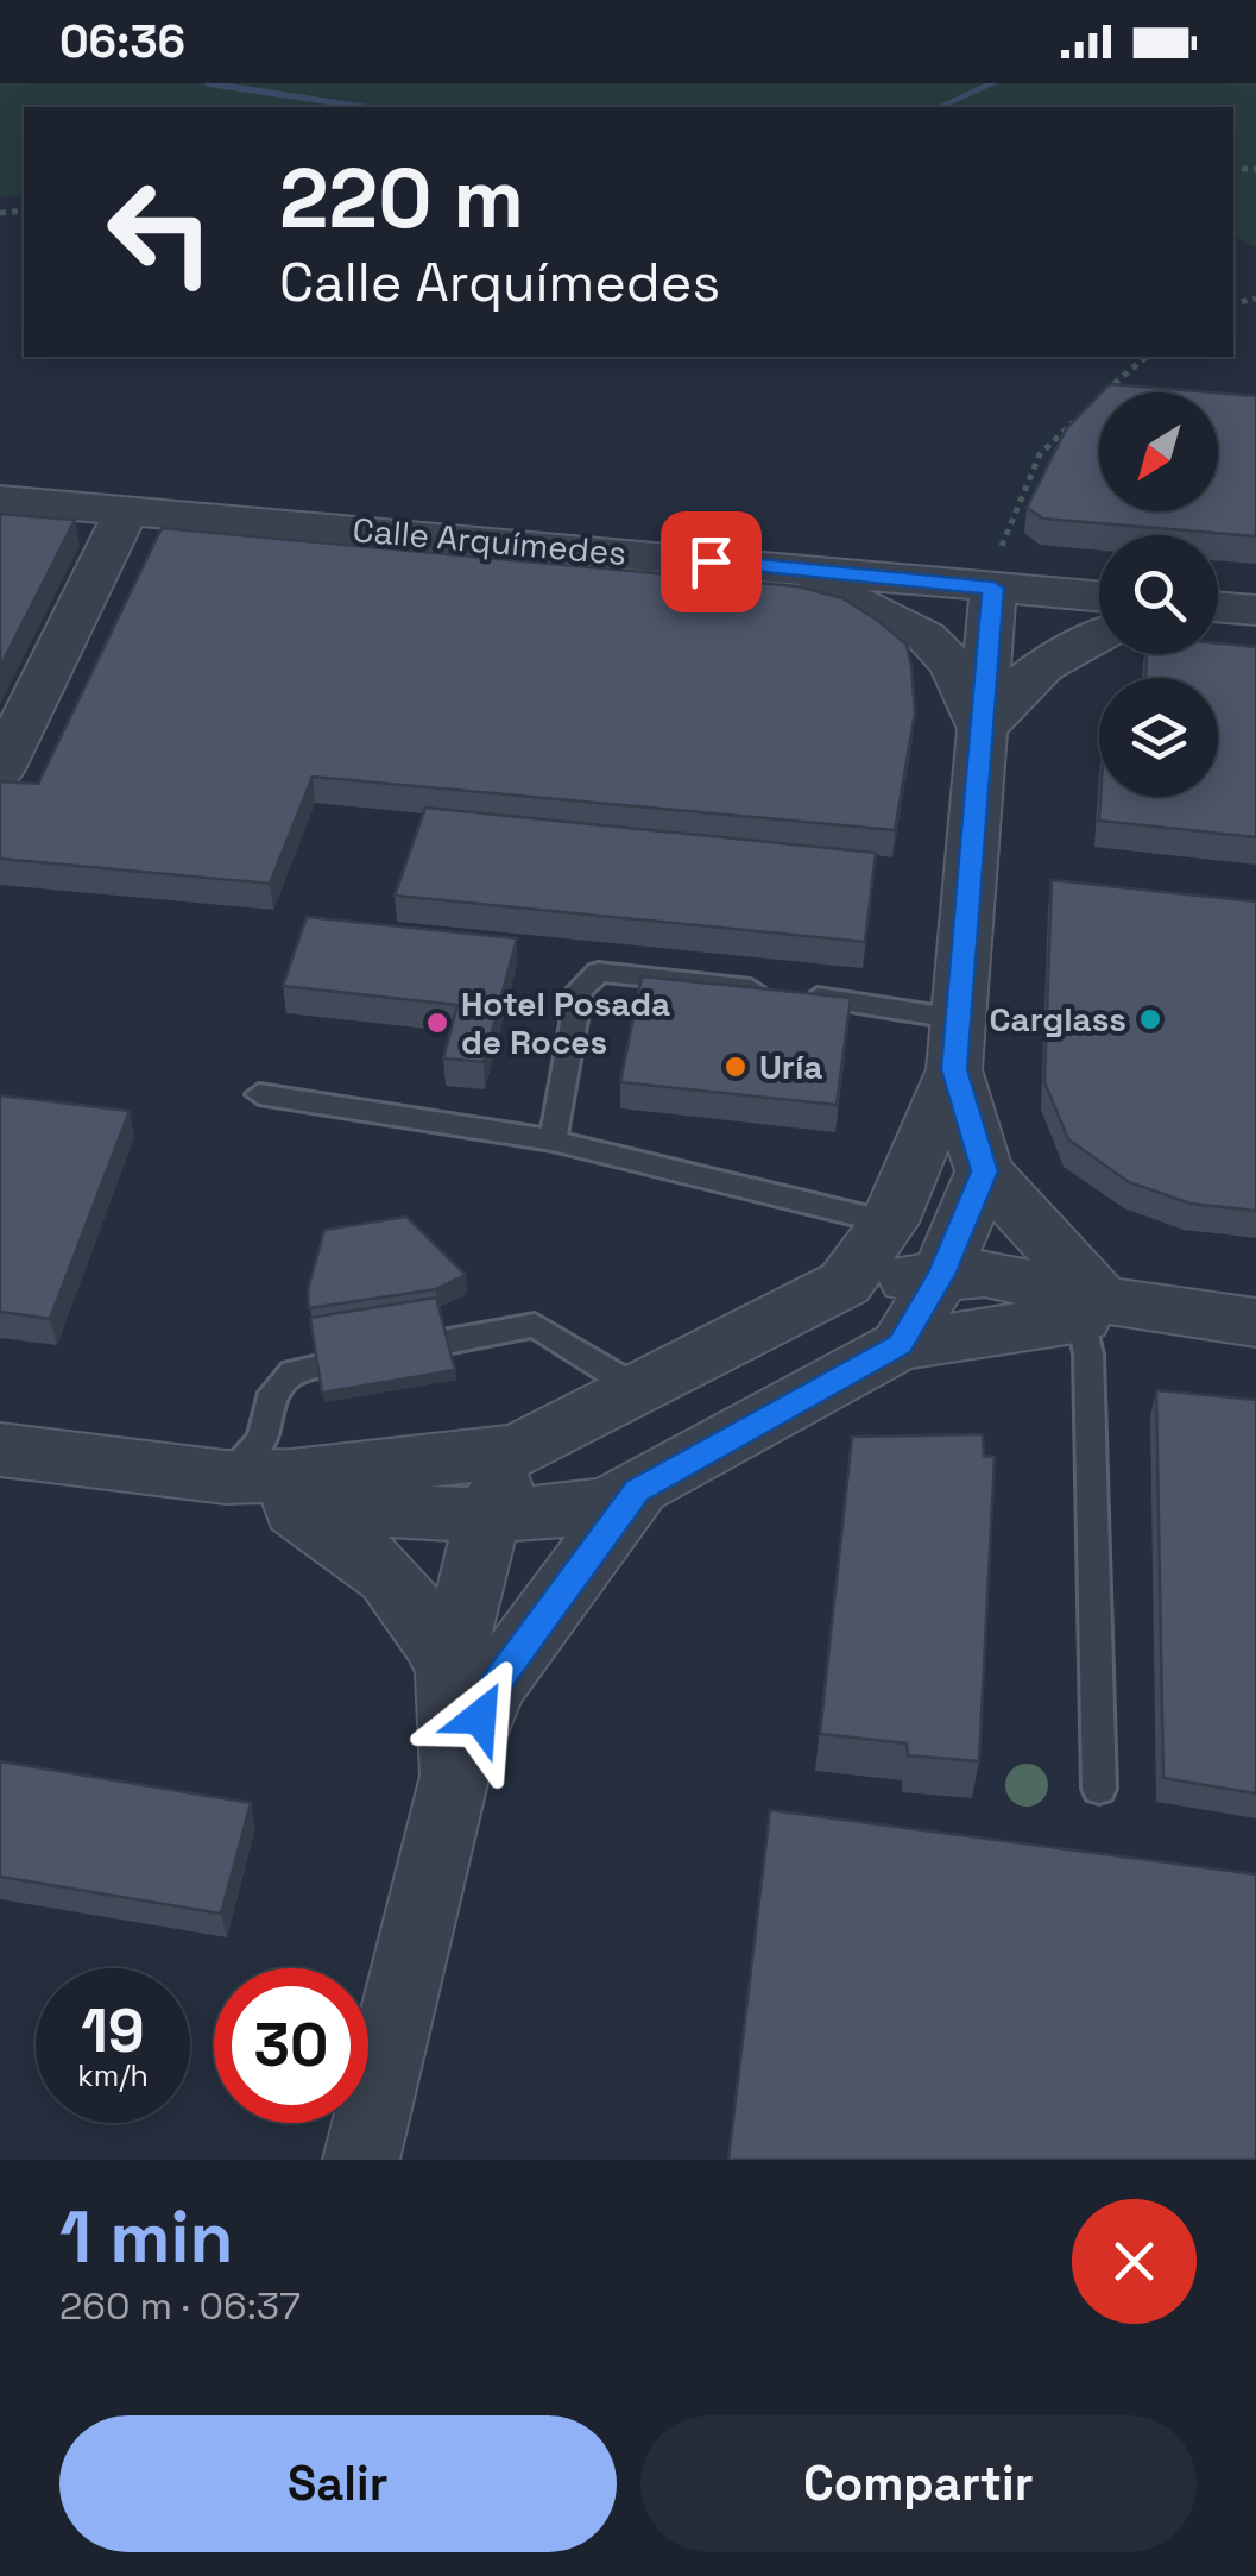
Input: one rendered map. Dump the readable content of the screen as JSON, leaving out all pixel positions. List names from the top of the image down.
{
  "streets": {
    "street": ["Calle Arquímedes"]
  },
  "places": ["Carglass", "Hotel Posada de Roces", "Uría"],
  "north": "bottom left",
  "page": {
    "status": "06:36",
    "turn": ["220 m", "Calle Arquímedes"],
    "speed": "19 km/h",
    "limit": "30",
    "heading": ["1 min", "260 m · 06:37"],
    "buttons": ["Salir", "Compartir"]
  }
}
